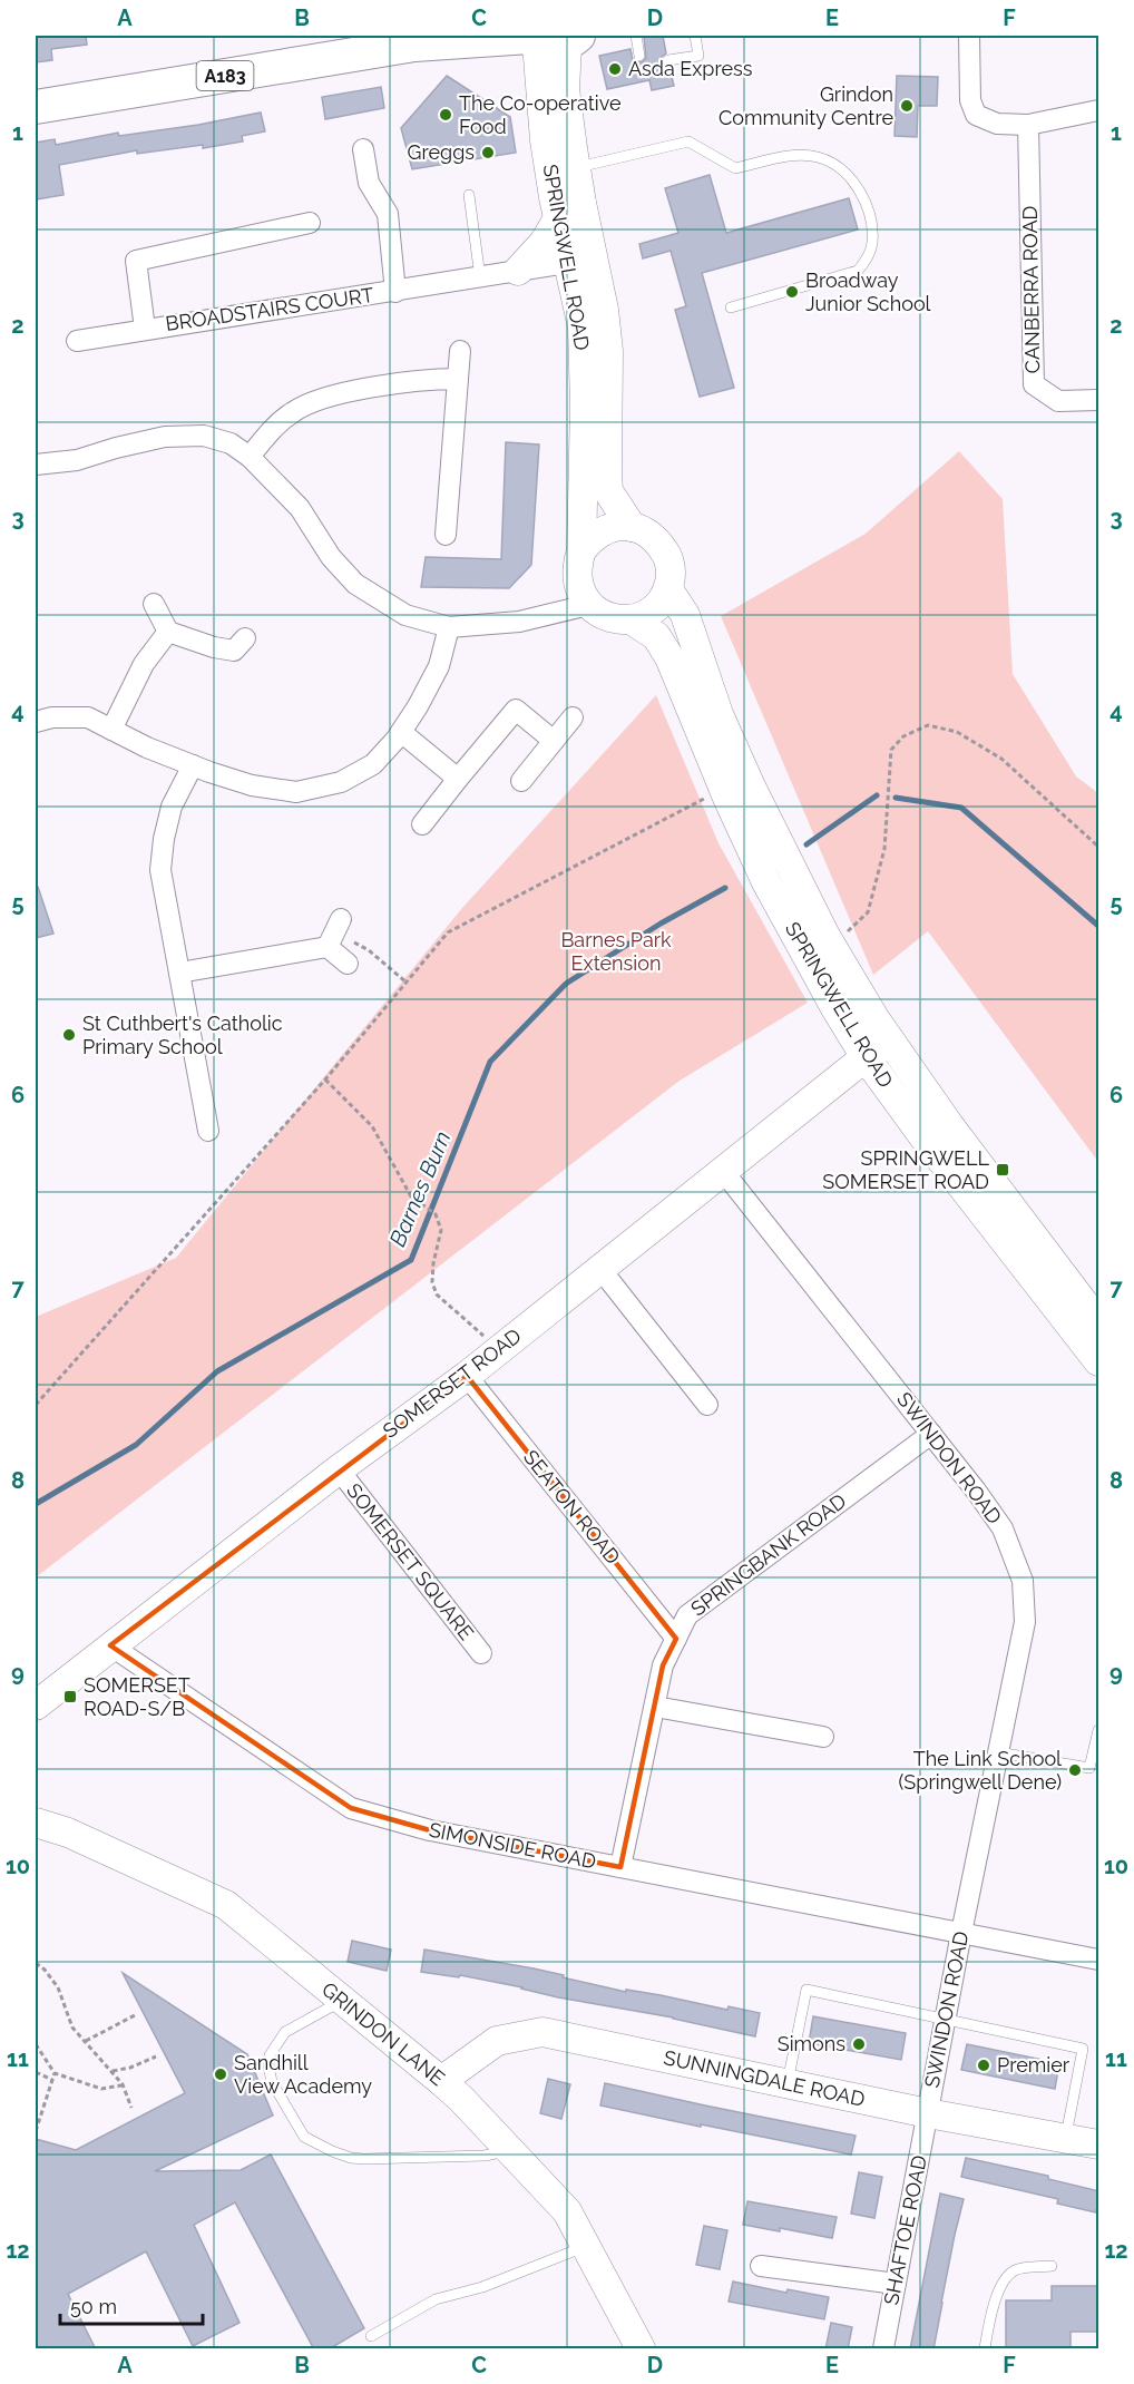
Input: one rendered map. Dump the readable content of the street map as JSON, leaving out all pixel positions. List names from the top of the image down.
{
  "streets": {
    "main road": [
      "A183",
      "SPRINGWELL ROAD",
      "SOMERSET ROAD",
      "GRINDON LANE",
      "SUNNINGDALE ROAD"
    ],
    "street": [
      "CANBERRA ROAD",
      "BROADSTAIRS COURT",
      "SWINDON ROAD",
      "SEATON ROAD",
      "SPRINGBANK ROAD",
      "SOMERSET SQUARE",
      "SIMONSIDE ROAD",
      "SHAFTOE ROAD"
    ]
  },
  "crossings": [
    ["A183", "SPRINGWELL ROAD"],
    ["SPRINGWELL ROAD", "BROADSTAIRS COURT"],
    ["SPRINGWELL ROAD", "SOMERSET ROAD"],
    ["SOMERSET ROAD", "SWINDON ROAD"],
    ["SOMERSET ROAD", "SEATON ROAD"],
    ["SOMERSET ROAD", "SOMERSET SQUARE"],
    ["SOMERSET ROAD", "SIMONSIDE ROAD"],
    ["SWINDON ROAD", "SPRINGBANK ROAD"],
    ["SWINDON ROAD", "SIMONSIDE ROAD"],
    ["SWINDON ROAD", "SUNNINGDALE ROAD"],
    ["SWINDON ROAD", "SHAFTOE ROAD"],
    ["SEATON ROAD", "SPRINGBANK ROAD"],
    ["SPRINGBANK ROAD", "SIMONSIDE ROAD"],
    ["GRINDON LANE", "SUNNINGDALE ROAD"],
    ["SUNNINGDALE ROAD", "SHAFTOE ROAD"]
  ],
  "water": ["Barnes Burn"],
  "parks": ["Barnes Park Extension"],
  "places": {
    "other": [
      "Asda Express",
      "Grindon Community Centre",
      "The Co-operative Food",
      "Greggs",
      "Broadway Junior School",
      "St Cuthbert's Catholic Primary School",
      "The Link School (Springwell Dene)",
      "Simons",
      "Premier",
      "Sandhill View Academy"
    ],
    "transit": ["SPRINGWELL SOMERSET ROAD", "SOMERSET ROAD-S/B"]
  },
  "scale_bar": "50 m",
  "grid": {
    "columns": [
      "A",
      "B",
      "C",
      "D",
      "E",
      "F"
    ],
    "rows": [
      "1",
      "2",
      "3",
      "4",
      "5",
      "6",
      "7",
      "8",
      "9",
      "10",
      "11",
      "12"
    ]
  }
}
